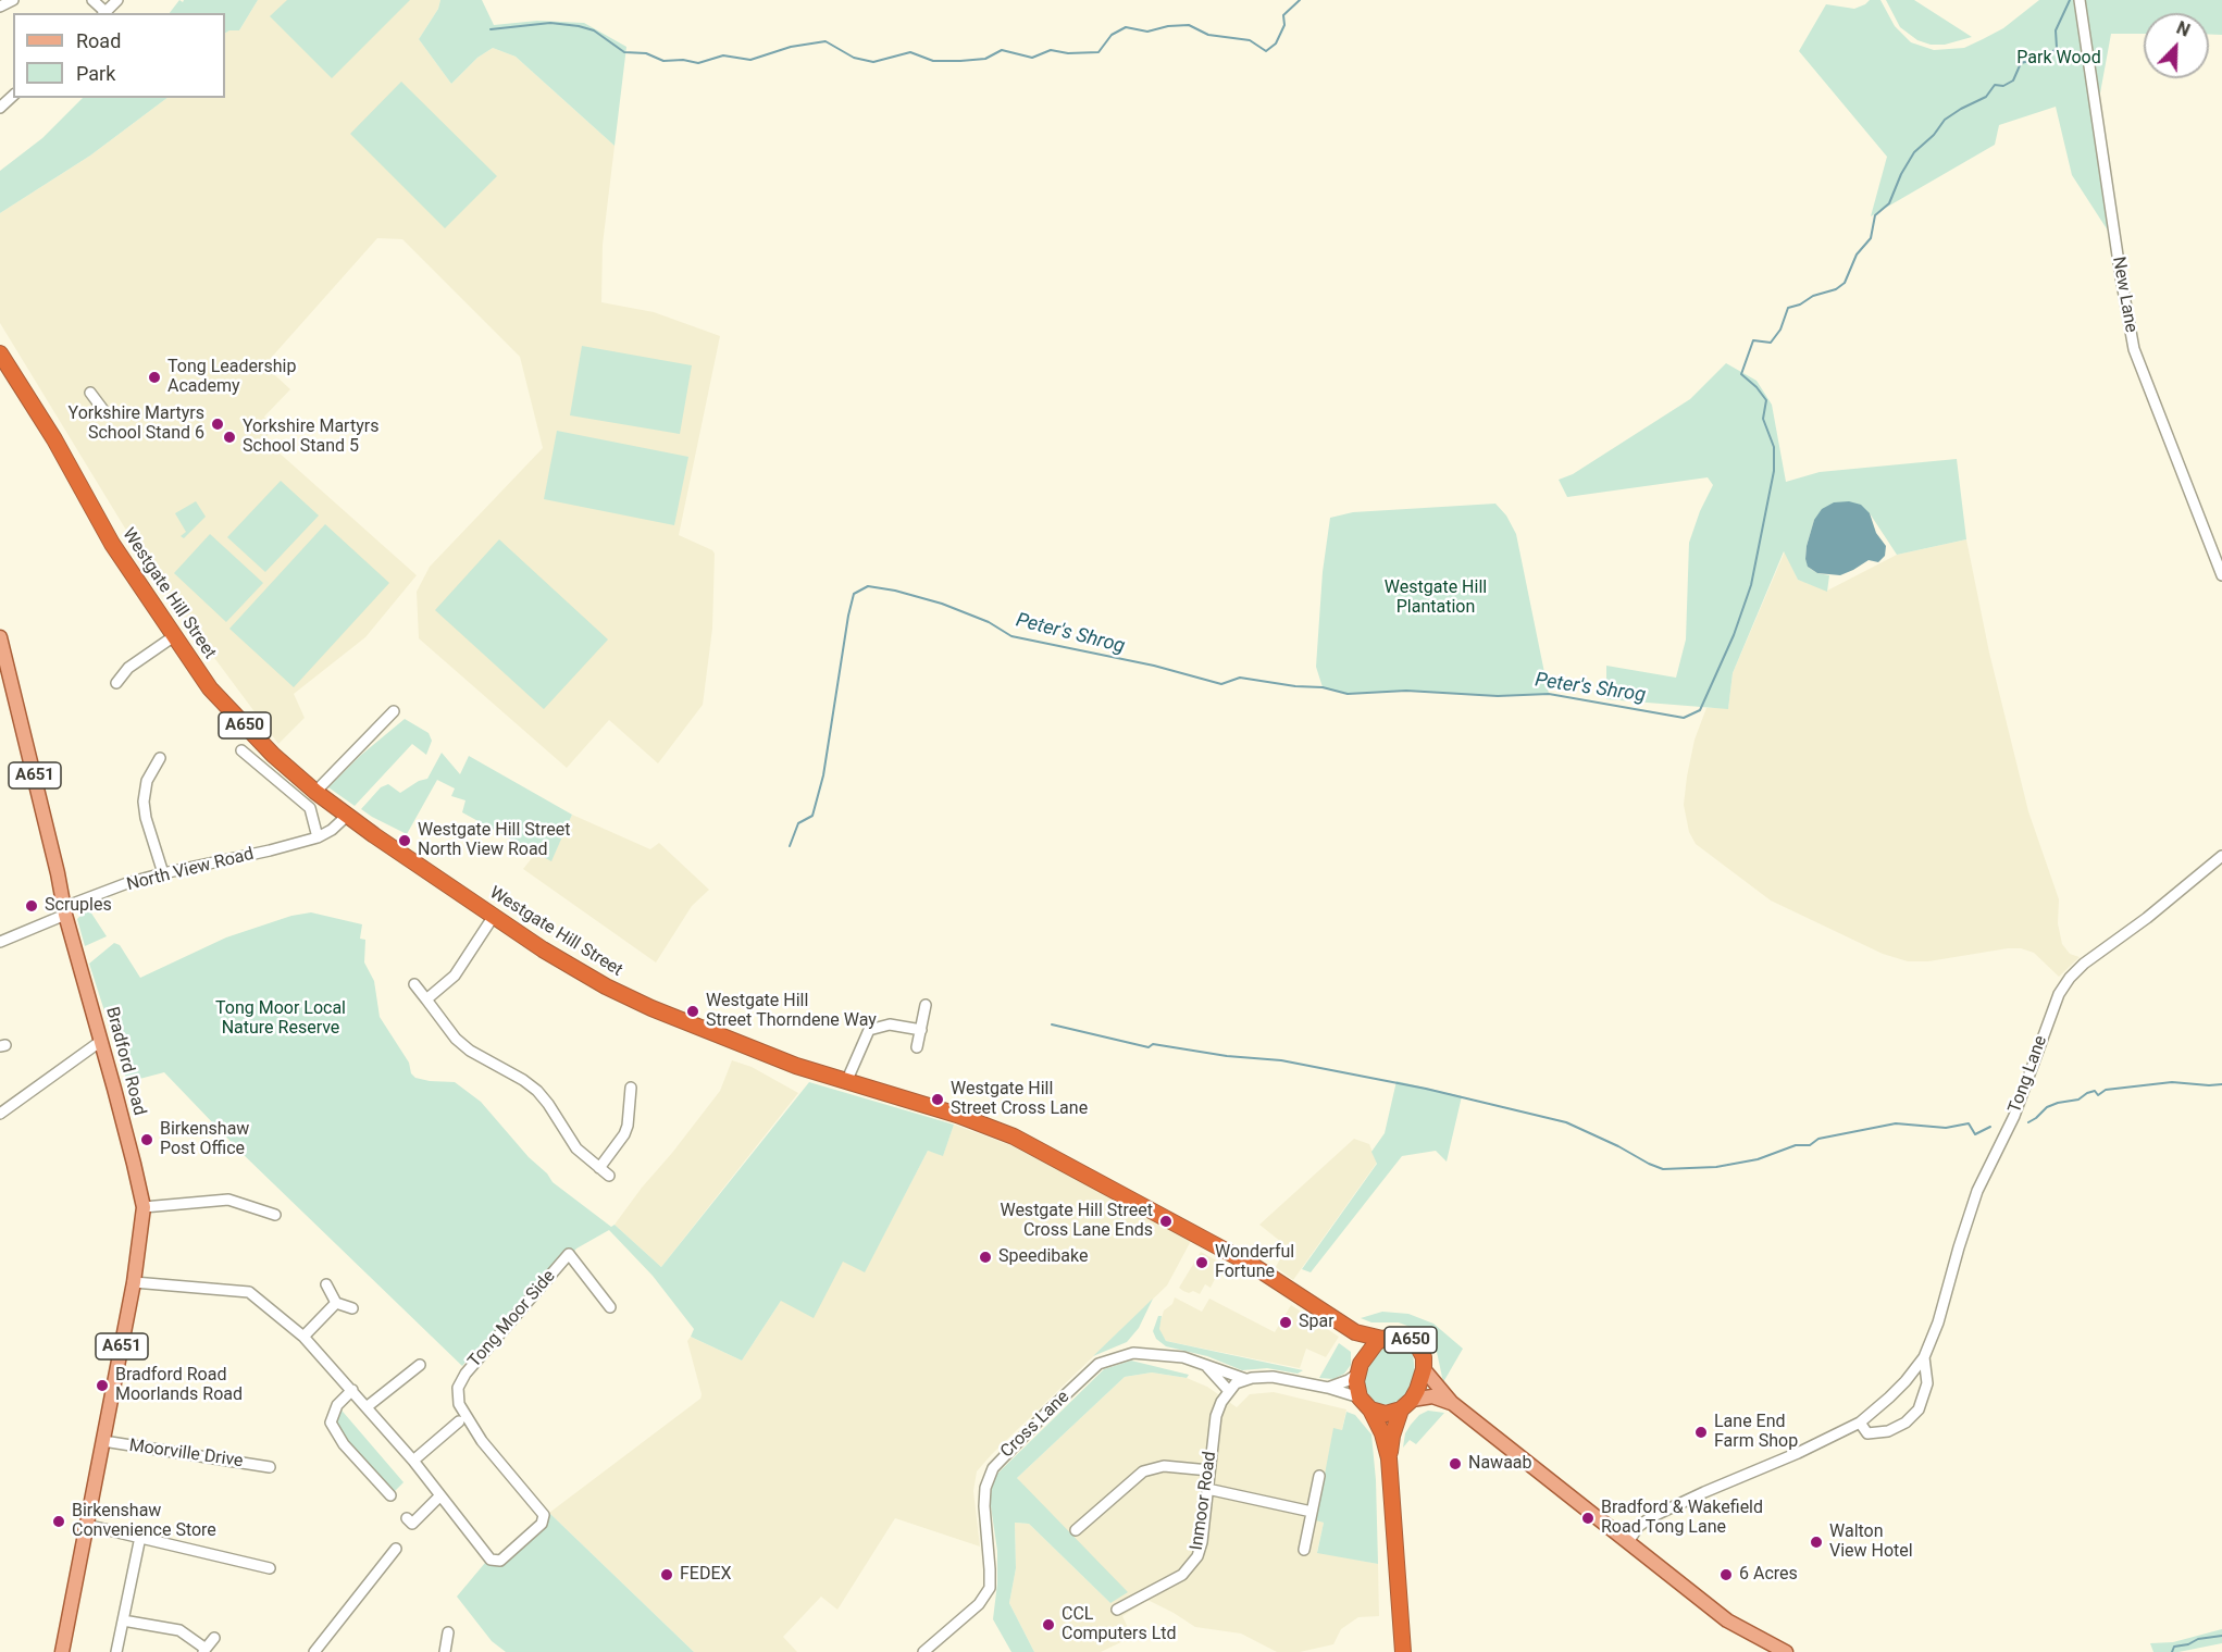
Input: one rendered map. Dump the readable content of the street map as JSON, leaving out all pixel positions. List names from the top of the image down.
{
  "streets": {
    "highway": ["Westgate Hill Street", "A650"],
    "main road": ["A651", "Bradford Road"],
    "street": [
      "New Lane",
      "North View Road",
      "Tong Lane",
      "Tong Moor Side",
      "Cross Lane",
      "Moorville Drive",
      "Inmoor Road"
    ]
  },
  "crossings": [
    ["Westgate Hill Street", "A650"],
    ["Westgate Hill Street", "North View Road"],
    ["Westgate Hill Street", "Cross Lane"],
    ["A650", "Cross Lane"],
    ["North View Road", "Bradford Road"],
    ["Bradford Road", "Moorville Drive"]
  ],
  "water": ["Peter's Shrog"],
  "parks": ["Park Wood", "Westgate Hill Plantation", "Tong Moor Local Nature Reserve"],
  "places": [
    "Tong Leadership Academy",
    "Yorkshire Martyrs School Stand 6",
    "Yorkshire Martyrs School Stand 5",
    "Westgate Hill Street North View Road",
    "Scruples",
    "Westgate Hill Street Thorndene Way",
    "Westgate Hill Street Cross Lane",
    "Birkenshaw Post Office",
    "Westgate Hill Street Cross Lane Ends",
    "Speedibake",
    "Wonderful Fortune",
    "Spar",
    "Bradford Road Moorlands Road",
    "Lane End Farm Shop",
    "Nawaab",
    "Bradford & Wakefield Road Tong Lane",
    "Birkenshaw Convenience Store",
    "Walton View Hotel",
    "FEDEX",
    "6 Acres",
    "CCL Computers Ltd"
  ],
  "legend": ["Road", "Park"],
  "north": "top right"
}
